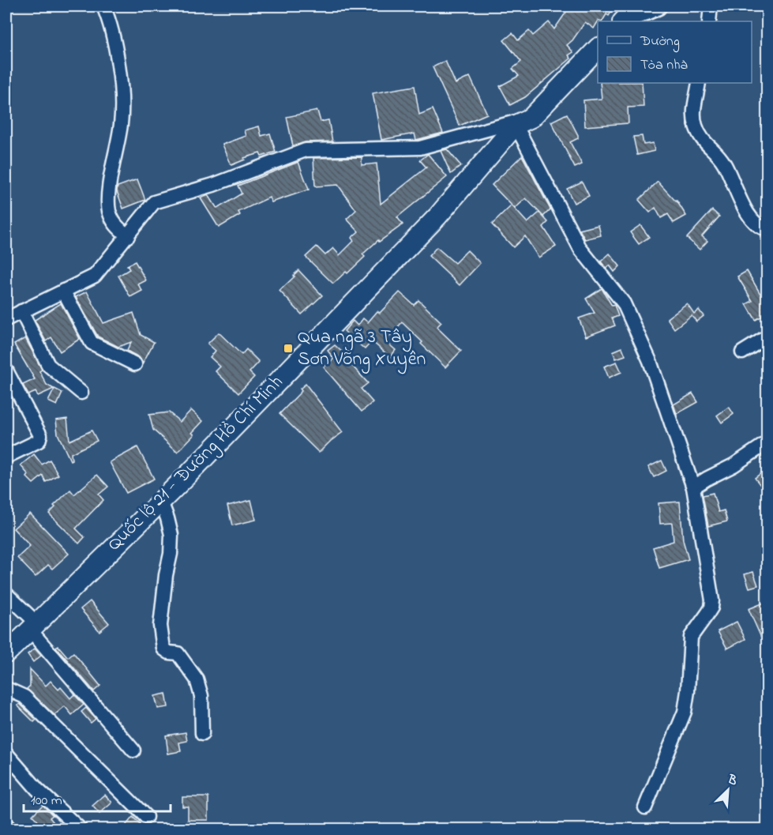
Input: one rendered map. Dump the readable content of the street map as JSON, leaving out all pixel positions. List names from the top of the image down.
{
  "streets": {
    "highway": ["Quốc lộ 21 - Đường Hồ Chí Minh"]
  },
  "places": {
    "transit": ["Qua ngã 3 Tây Sơn Võng Xuyên"]
  },
  "legend": ["Đường", "Tòa nhà"],
  "scale_bar": "100 m",
  "north": "top right"
}
